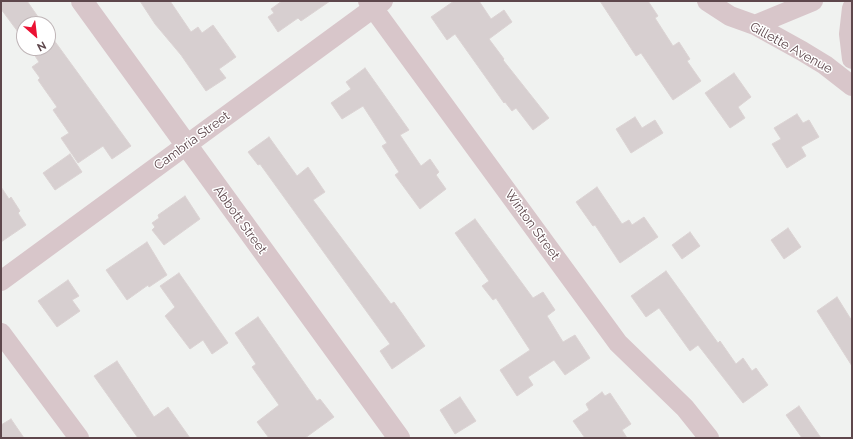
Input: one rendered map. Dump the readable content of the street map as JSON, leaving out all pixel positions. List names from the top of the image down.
{
  "streets": {
    "street": [
      "Gillette Avenue",
      "Cambria Street",
      "Abbott Street",
      "Winton Street"
    ]
  },
  "crossings": [
    ["Cambria Street", "Abbott Street"],
    ["Cambria Street", "Winton Street"]
  ],
  "north": "bottom right"
}
